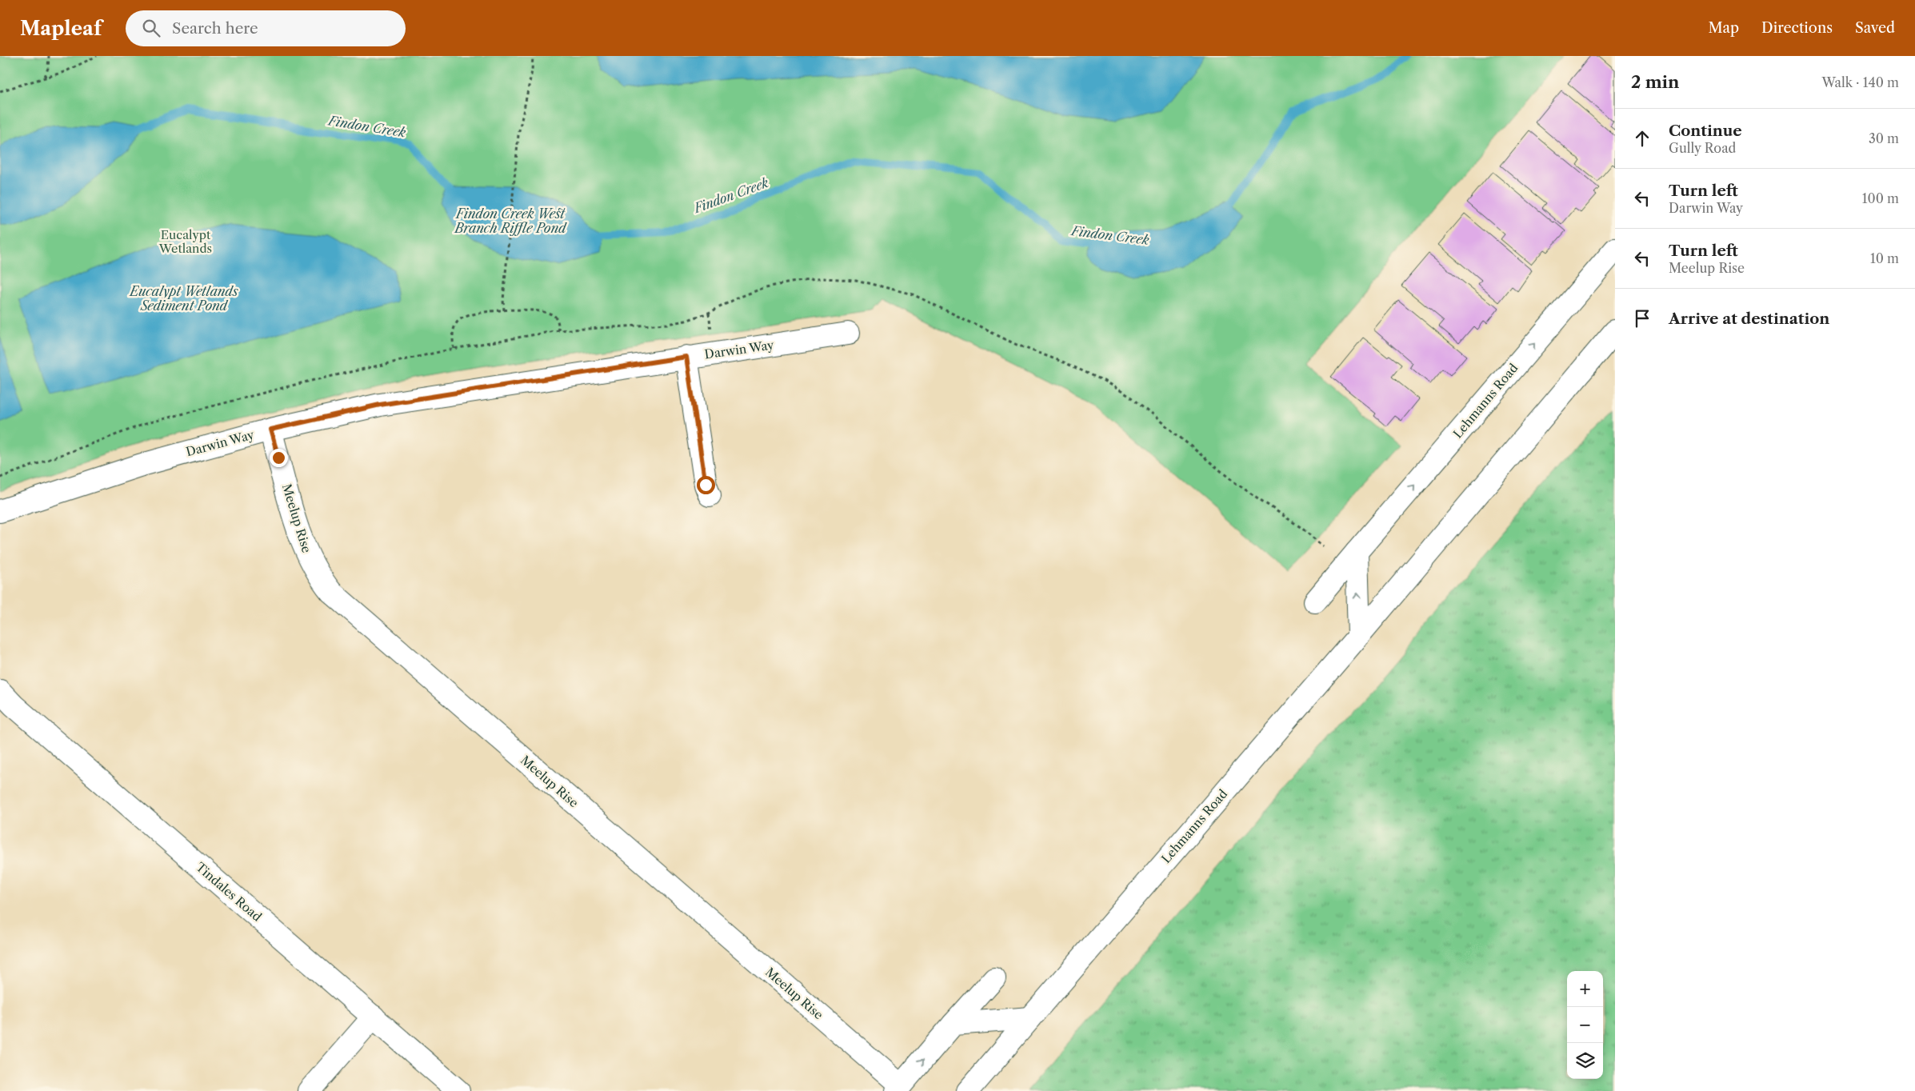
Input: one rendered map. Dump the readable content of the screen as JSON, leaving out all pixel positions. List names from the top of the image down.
{
  "streets": {
    "street": [
      "Darwin Way",
      "Lehmanns Road",
      "Meelup Rise",
      "Tindales Road"
    ]
  },
  "crossings": [
    ["Darwin Way", "Meelup Rise"]
  ],
  "water": ["Findon Creek", "Findon Creek West Branch Riffle Pond", "Eucalypt Wetlands Sediment Pond"],
  "parks": ["Eucalypt Wetlands"],
  "page": {
    "header": "Mapleaf",
    "search": "Search here",
    "nav": ["Map", "Directions", "Saved"],
    "heading": ["2 min", "Walk · 140 m"],
    "list": [
      ["Continue", "Gully Road", "30 m"],
      ["Turn left", "Darwin Way", "100 m"],
      ["Turn left", "Meelup Rise", "10 m"],
      "Arrive at destination"
    ],
    "map_buttons": ["+", "−"]
  }
}
